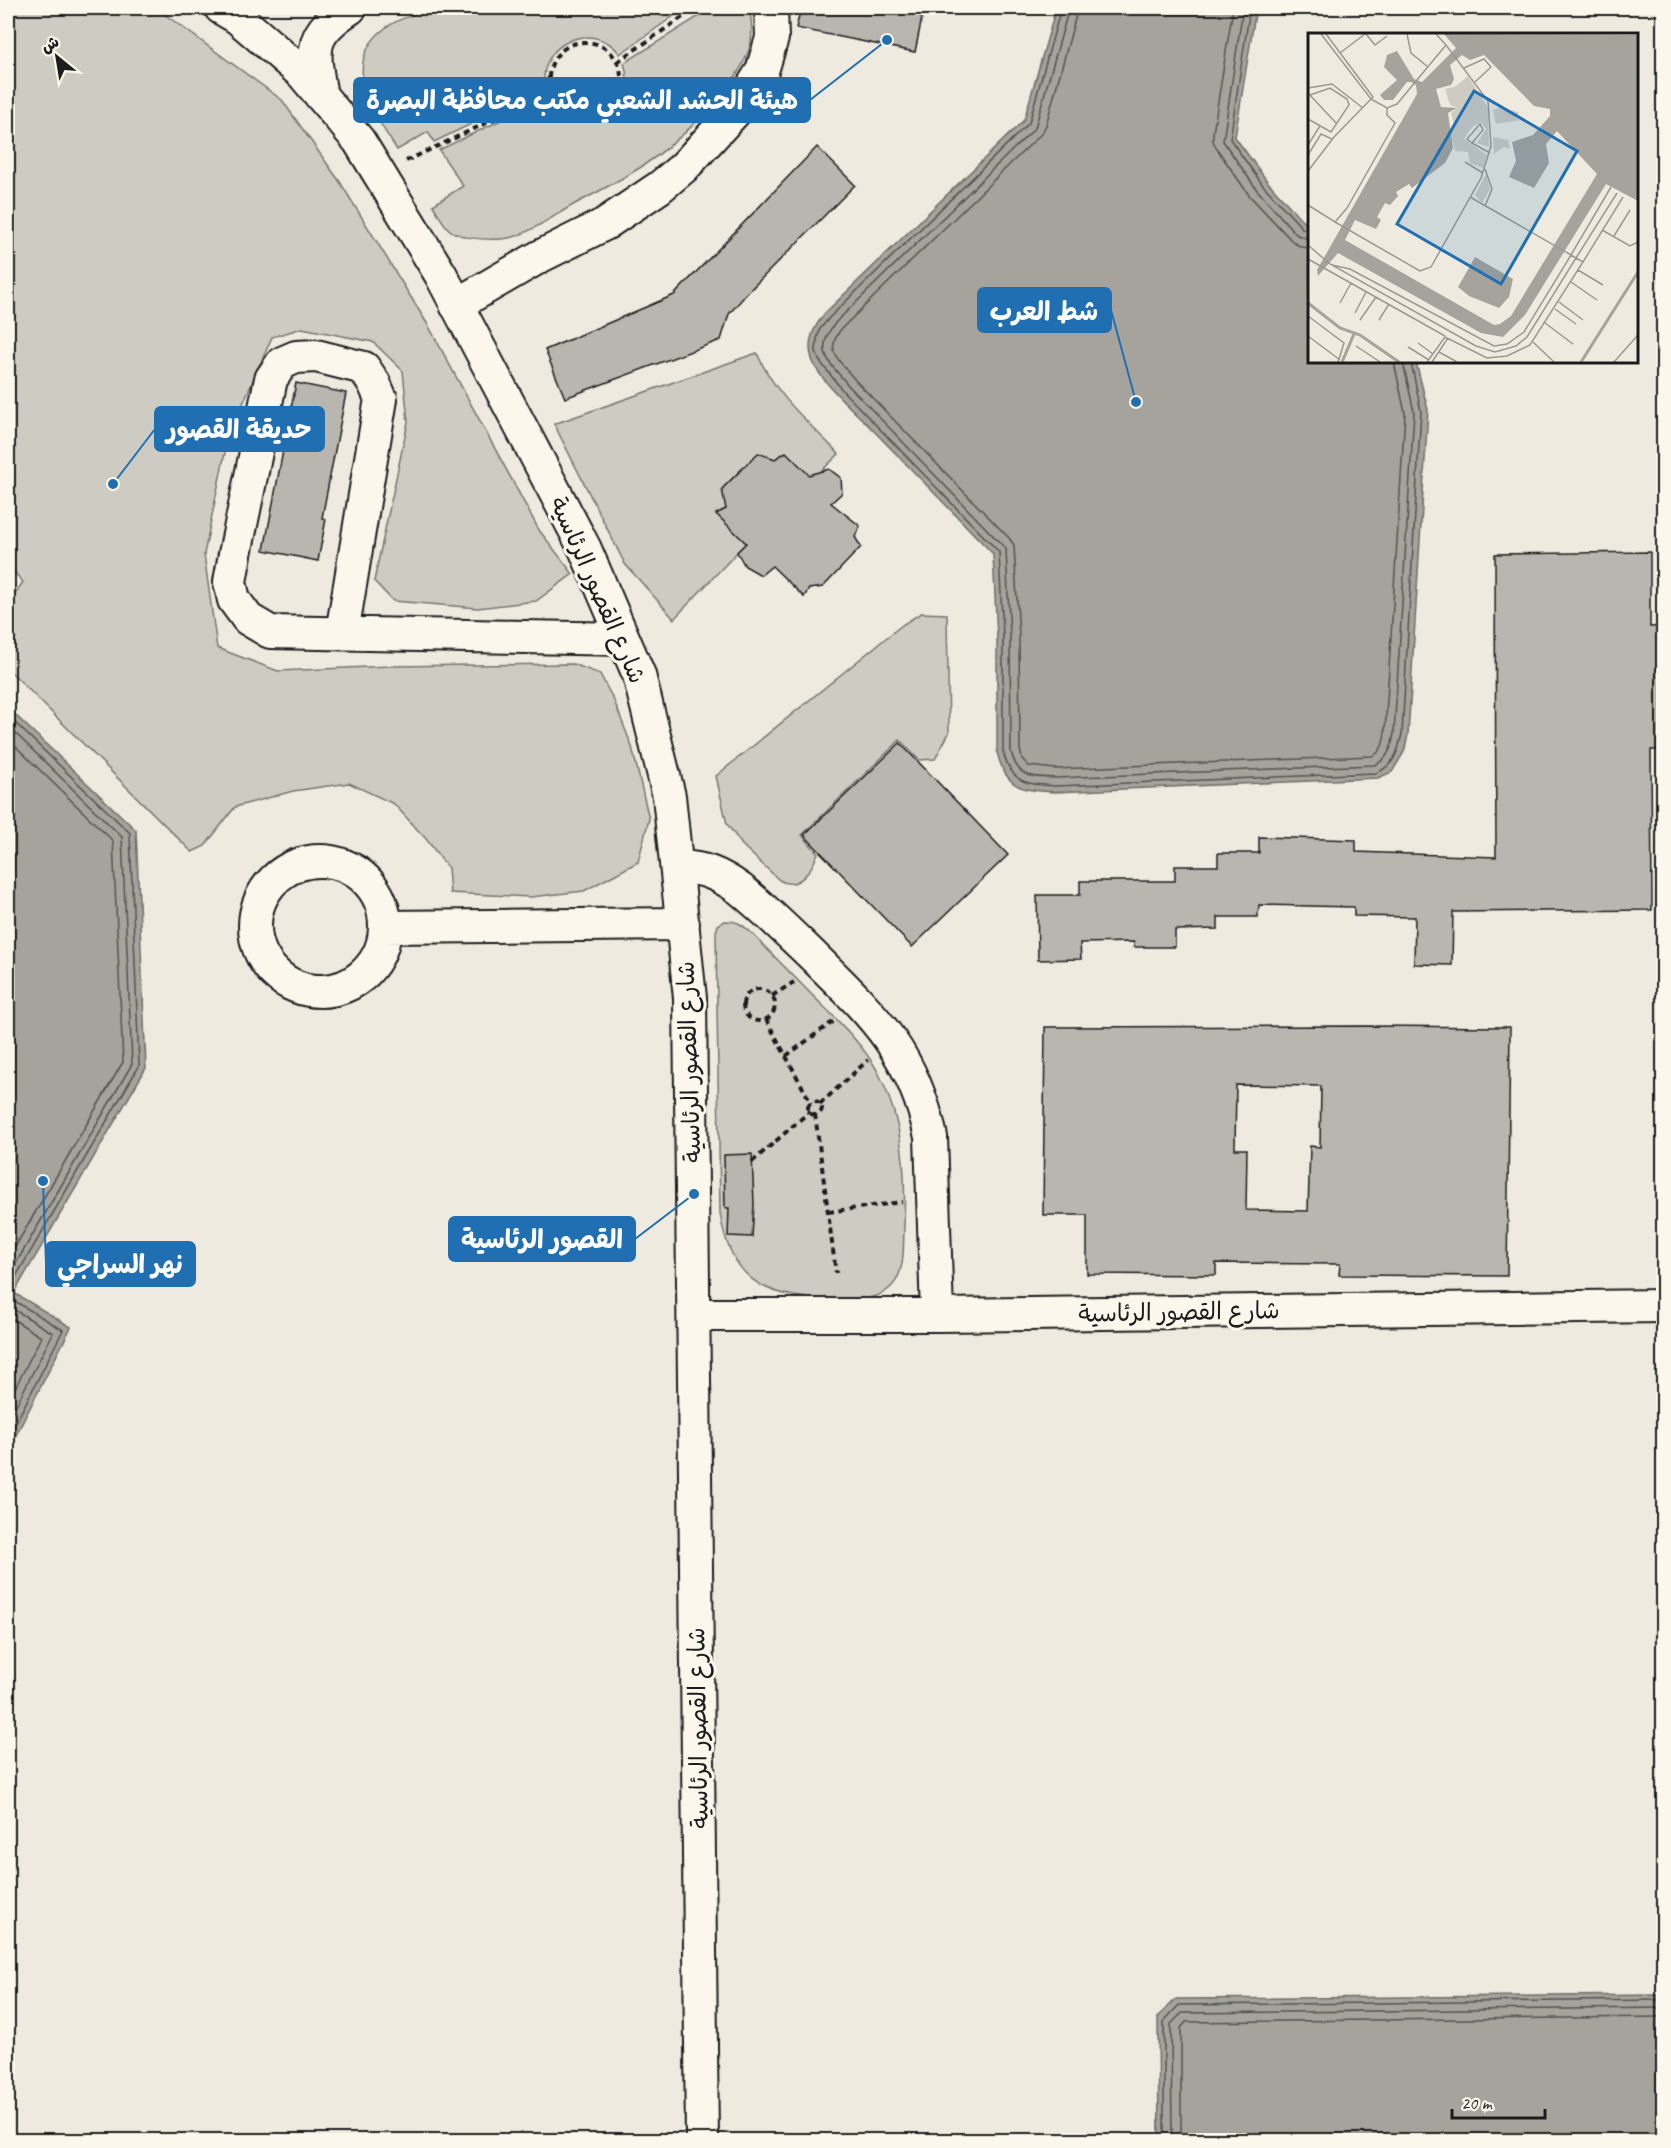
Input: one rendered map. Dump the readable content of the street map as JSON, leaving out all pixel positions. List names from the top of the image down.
{
  "streets": {
    "street": ["شارع القصور الرئاسية"]
  },
  "places": [
    "هيئة الحشد الشعبي مكتب محافظة البصرة",
    "شط العرب",
    "حديقة القصور",
    "نهر السراجي",
    "القصور الرئاسية"
  ],
  "scale_bar": "20 m",
  "north": "top left"
}
